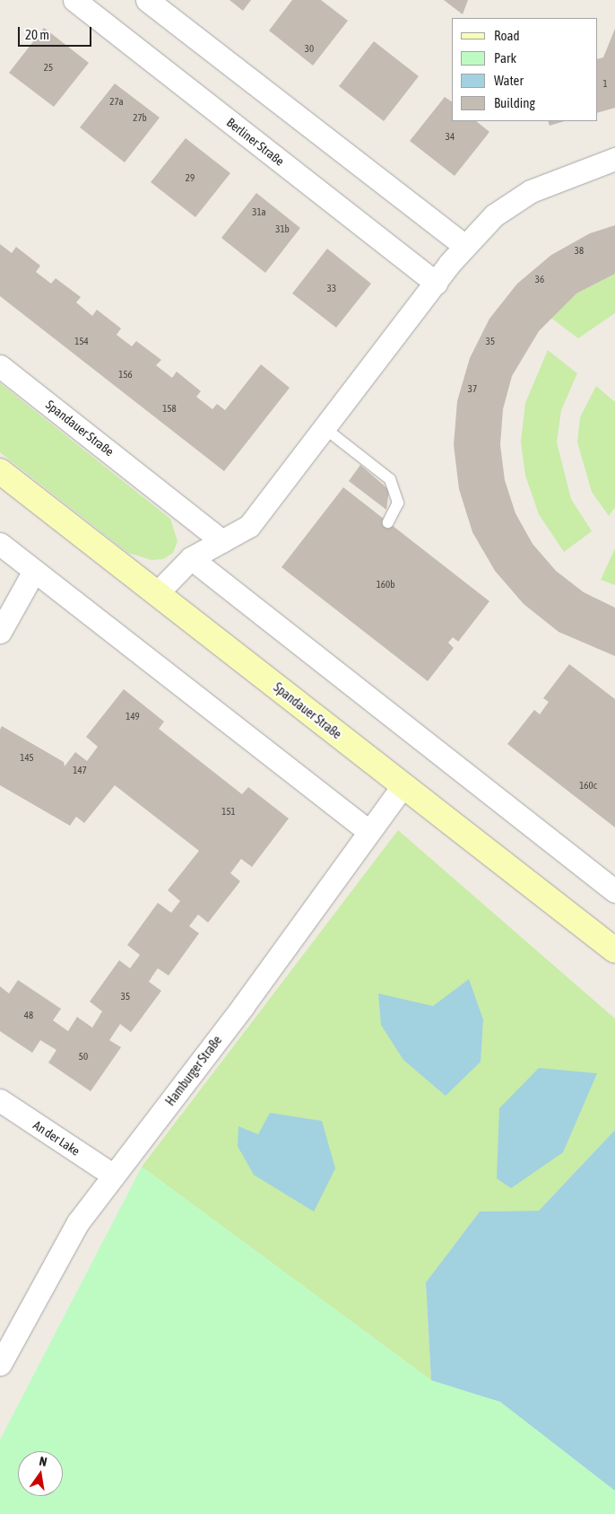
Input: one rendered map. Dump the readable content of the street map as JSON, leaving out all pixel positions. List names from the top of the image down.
{
  "streets": {
    "main road": ["Spandauer Straße"],
    "street": ["Berliner Straße", "Hamburger Straße", "An der Lake"]
  },
  "crossings": [
    ["Spandauer Straße", "Hamburger Straße"],
    ["Hamburger Straße", "An der Lake"]
  ],
  "house_numbers": [
    "30",
    "25",
    "1",
    "27a",
    "27b",
    "34",
    "29",
    "31a",
    "31b",
    "38",
    "36",
    "33",
    "154",
    "35",
    "156",
    "37",
    "158",
    "160b",
    "149",
    "145",
    "147",
    "160c",
    "151",
    "35",
    "48",
    "50"
  ],
  "legend": [
    "Road",
    "Park",
    "Water",
    "Building"
  ],
  "scale_bar": "20 m",
  "north": "top"
}
